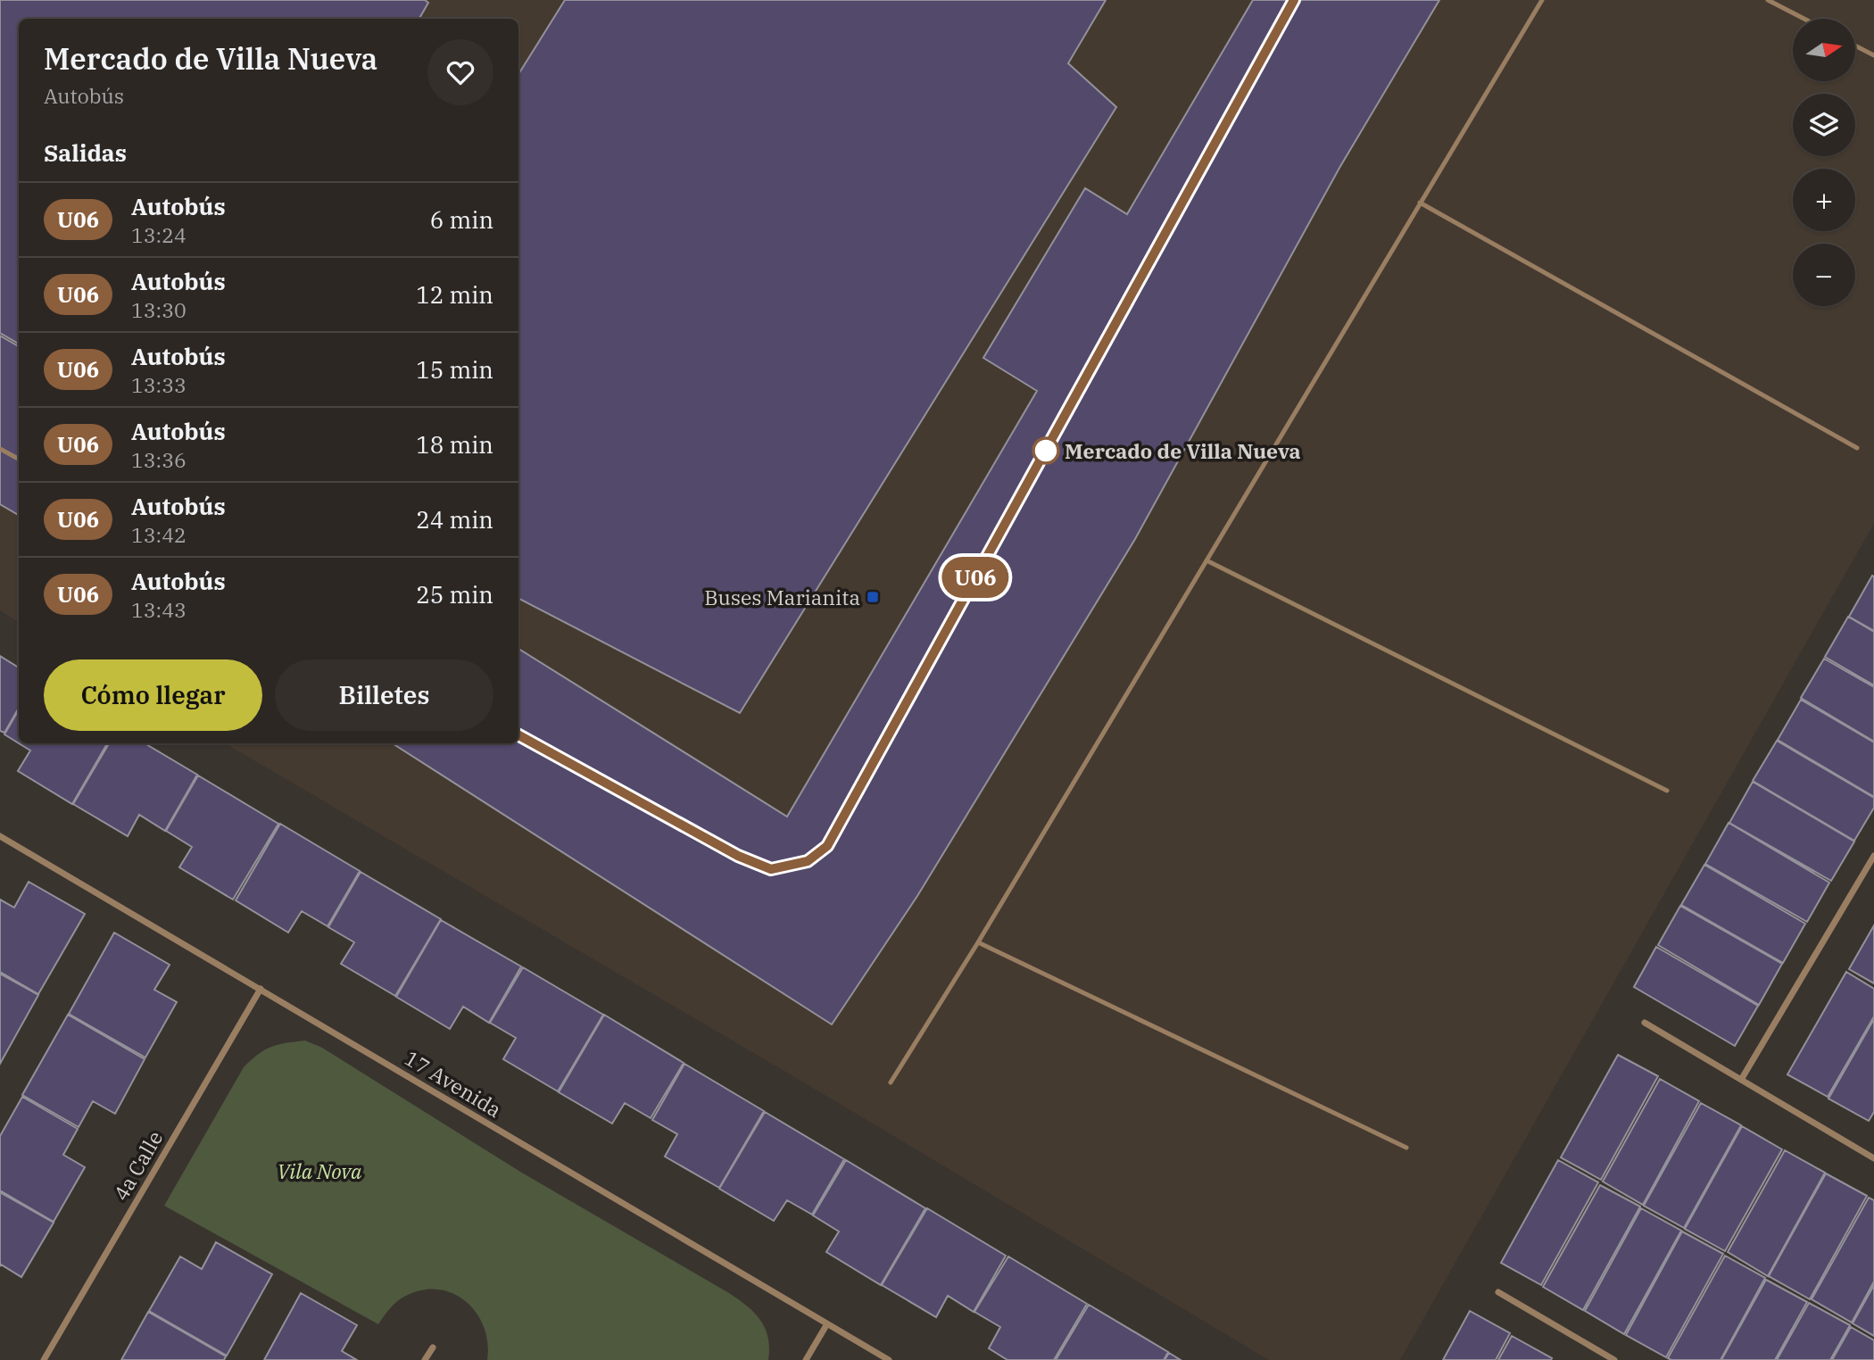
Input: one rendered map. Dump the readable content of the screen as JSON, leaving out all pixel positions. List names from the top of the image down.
{
  "streets": {
    "street": ["17 Avenida", "4a Calle"]
  },
  "crossings": [
    ["17 Avenida", "4a Calle"]
  ],
  "parks": ["Vila Nova"],
  "places": {
    "other": ["Mercado de Villa Nueva"],
    "transit": ["Buses Marianita"]
  },
  "lines": ["bus line U06"],
  "north": "right",
  "page": {
    "on_map": "U06",
    "map_buttons": ["+", "−"],
    "heading": [
      ["Mercado de Villa Nueva", "Autobús"],
      "Salidas"
    ],
    "list": [
      {
        "mark": "U06",
        "name": "Autobús",
        "note": "13:24",
        "value": "6 min"
      },
      {
        "mark": "U06",
        "name": "Autobús",
        "note": "13:30",
        "value": "12 min"
      },
      {
        "mark": "U06",
        "name": "Autobús",
        "note": "13:33",
        "value": "15 min"
      },
      {
        "mark": "U06",
        "name": "Autobús",
        "note": "13:36",
        "value": "18 min"
      },
      {
        "mark": "U06",
        "name": "Autobús",
        "note": "13:42",
        "value": "24 min"
      },
      {
        "mark": "U06",
        "name": "Autobús",
        "note": "13:43",
        "value": "25 min"
      }
    ],
    "buttons": ["Cómo llegar", "Billetes"]
  }
}
